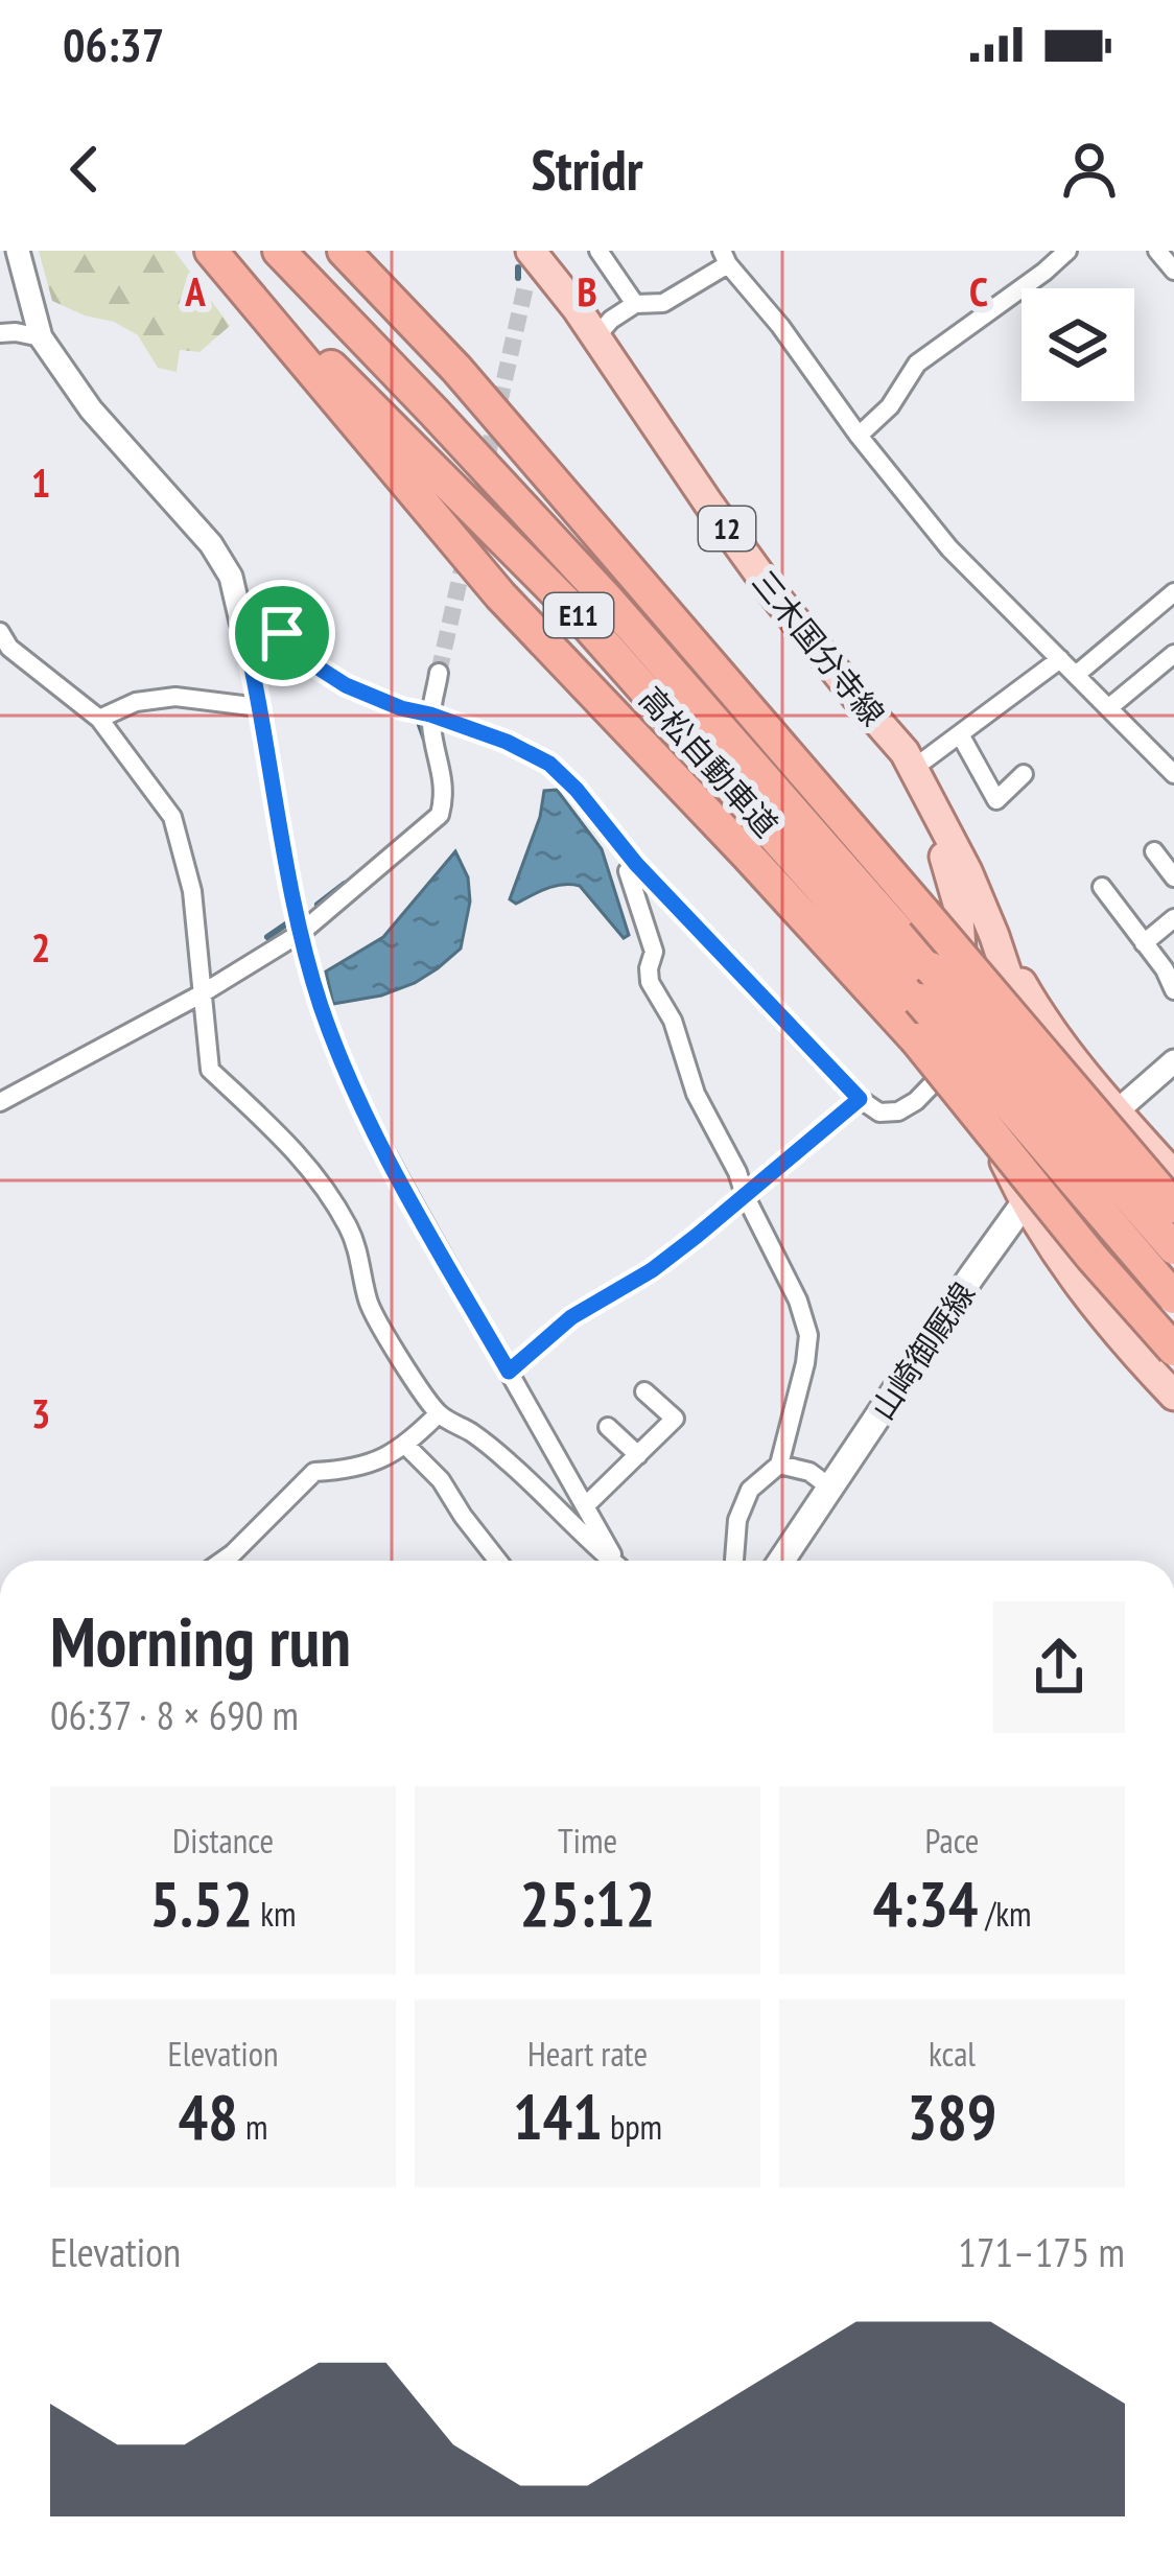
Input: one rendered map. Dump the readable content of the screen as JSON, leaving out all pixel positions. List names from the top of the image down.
{
  "streets": {
    "highway": ["E11", "高松自動車道"],
    "main road": ["12", "三木国分寺線", "山崎御厩線"]
  },
  "crossings": [
    ["三木国分寺線", "山崎御厩線"]
  ],
  "page": {
    "status": "06:37",
    "header": "Stridr",
    "heading": ["Morning run", "06:37 · 8 × 690 m"],
    "stats": [
      ["Distance", "5.52 km"],
      ["Time", "25:12"],
      ["Pace", "4:34 /km"],
      ["Elevation", "48 m"],
      ["Heart rate", "141 bpm"],
      ["kcal", "389"]
    ],
    "chart": ["Elevation", "171–175 m"]
  },
  "grid": {
    "columns": ["A", "B", "C"],
    "rows": ["1", "2", "3"]
  }
}
